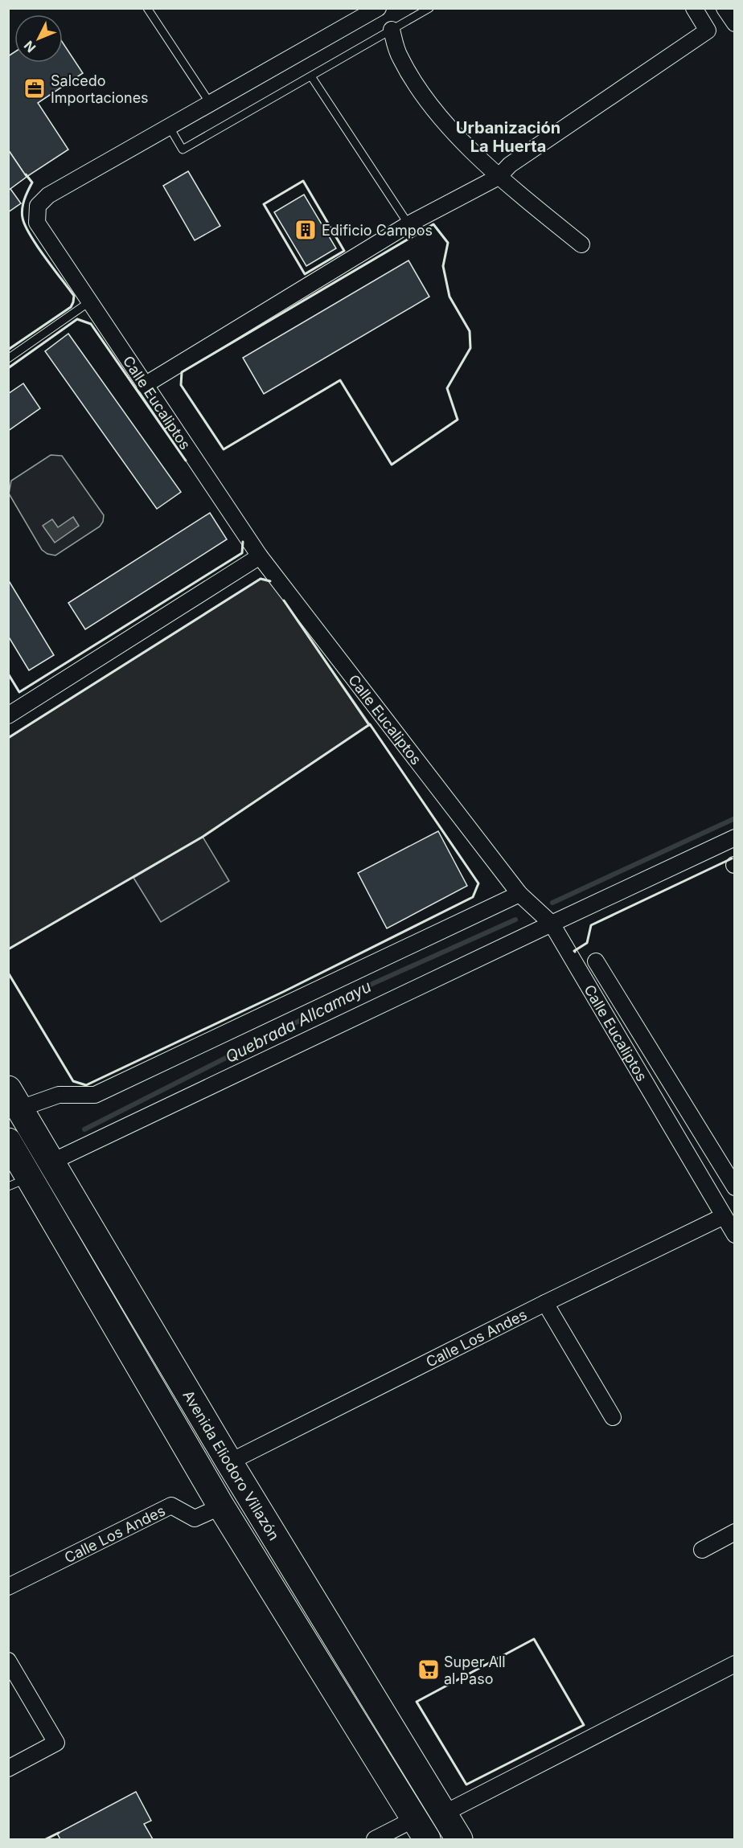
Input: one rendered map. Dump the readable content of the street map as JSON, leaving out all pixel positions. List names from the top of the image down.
{
  "streets": {
    "highway": ["Avenida Eliodoro Villazón"],
    "street": ["Calle Eucaliptos", "Calle Los Andes"]
  },
  "crossings": [
    ["Calle Eucaliptos", "Calle Los Andes"],
    ["Calle Los Andes", "Avenida Eliodoro Villazón"]
  ],
  "districts": ["Urbanización La Huerta"],
  "water": ["Quebrada Allcamayu"],
  "places": {
    "office": ["Salcedo Importaciones"],
    "building": ["Edificio Campos"],
    "supermarket": ["Super All al Paso"]
  },
  "north": "bottom left"
}
